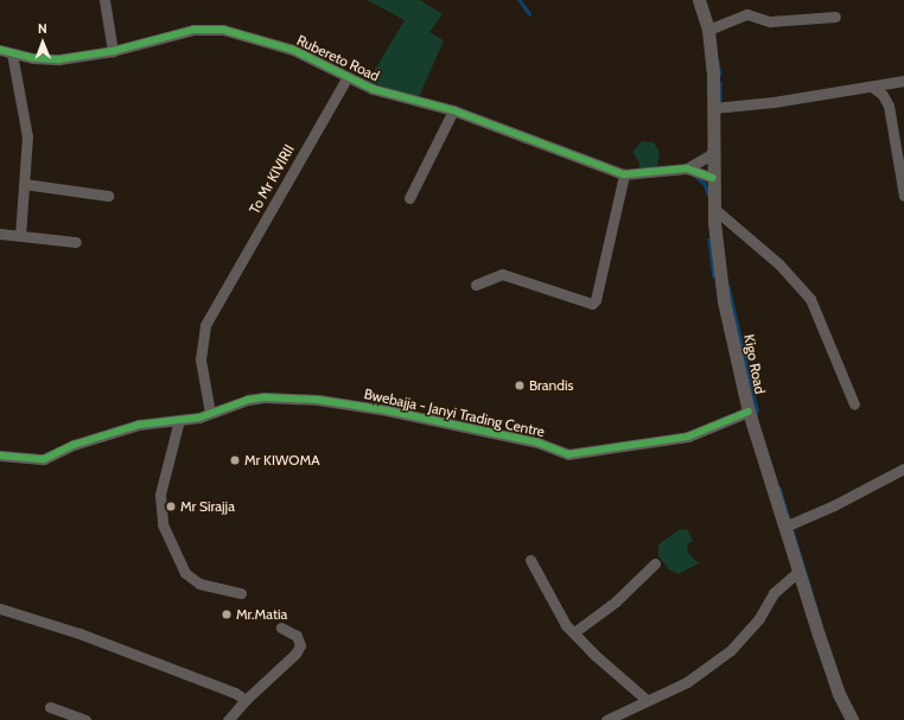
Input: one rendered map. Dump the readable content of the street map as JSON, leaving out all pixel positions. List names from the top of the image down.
{
  "streets": {
    "street": [
      "Rubereto Road",
      "To Mr KIVIRII",
      "Kigo Road",
      "Bwebajja - Janyi Trading Centre"
    ]
  },
  "crossings": [
    ["Rubereto Road", "To Mr KIVIRII"],
    ["Rubereto Road", "Kigo Road"],
    ["To Mr KIVIRII", "Bwebajja - Janyi Trading Centre"],
    ["Kigo Road", "Bwebajja - Janyi Trading Centre"]
  ],
  "places": [
    "Brandis",
    "Mr KIWOMA",
    "Mr Sirajja",
    "Mr.Matia"
  ],
  "north": "top"
}
